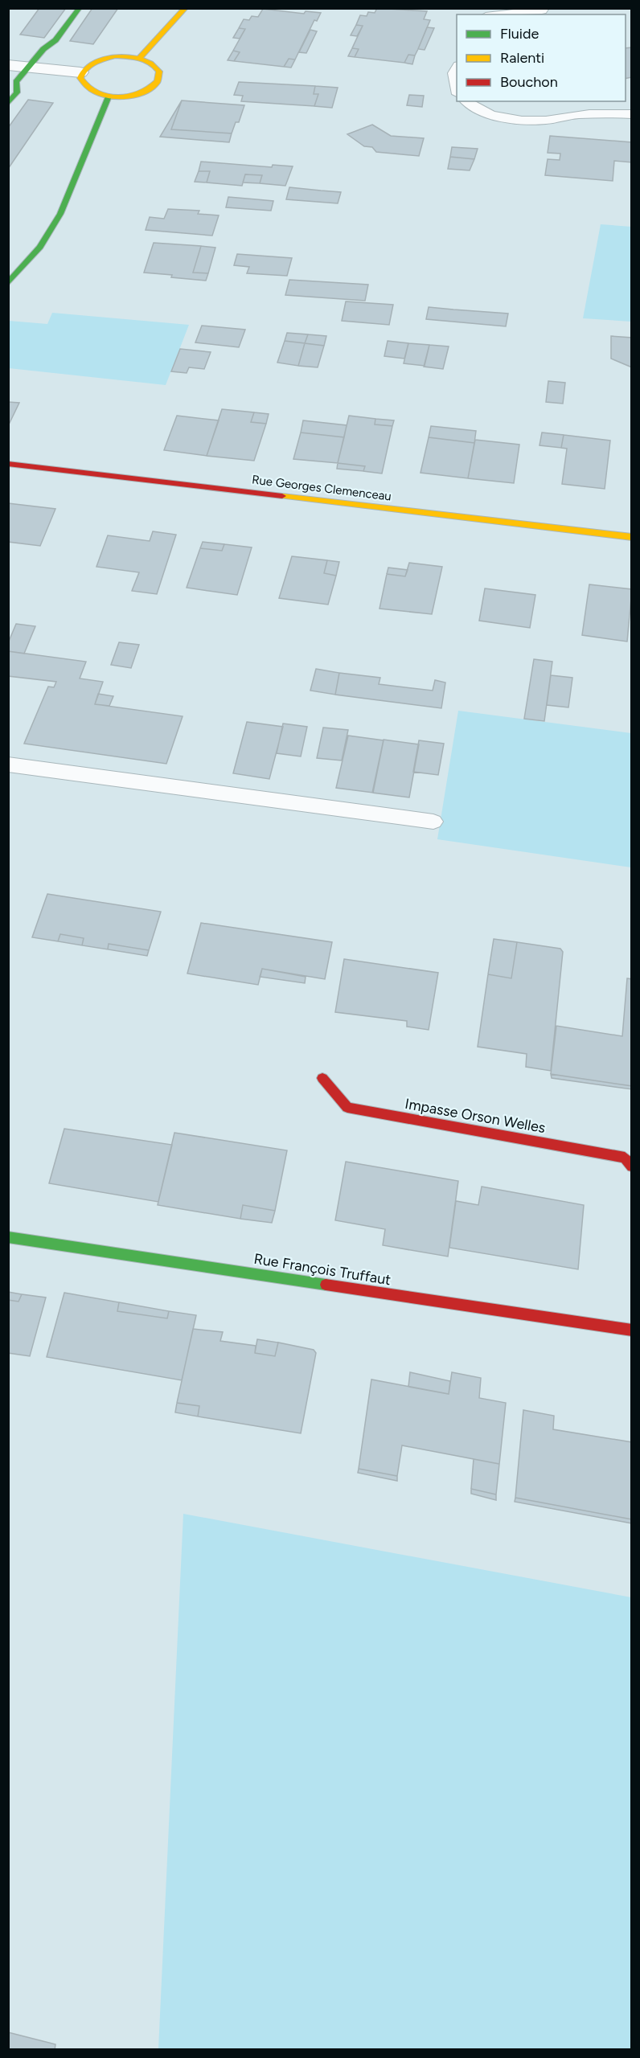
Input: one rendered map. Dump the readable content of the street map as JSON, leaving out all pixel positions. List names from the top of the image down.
{
  "streets": {
    "street": ["Rue Georges Clemenceau", "Impasse Orson Welles", "Rue François Truffaut"]
  },
  "legend": ["Fluide", "Ralenti", "Bouchon"]
}
